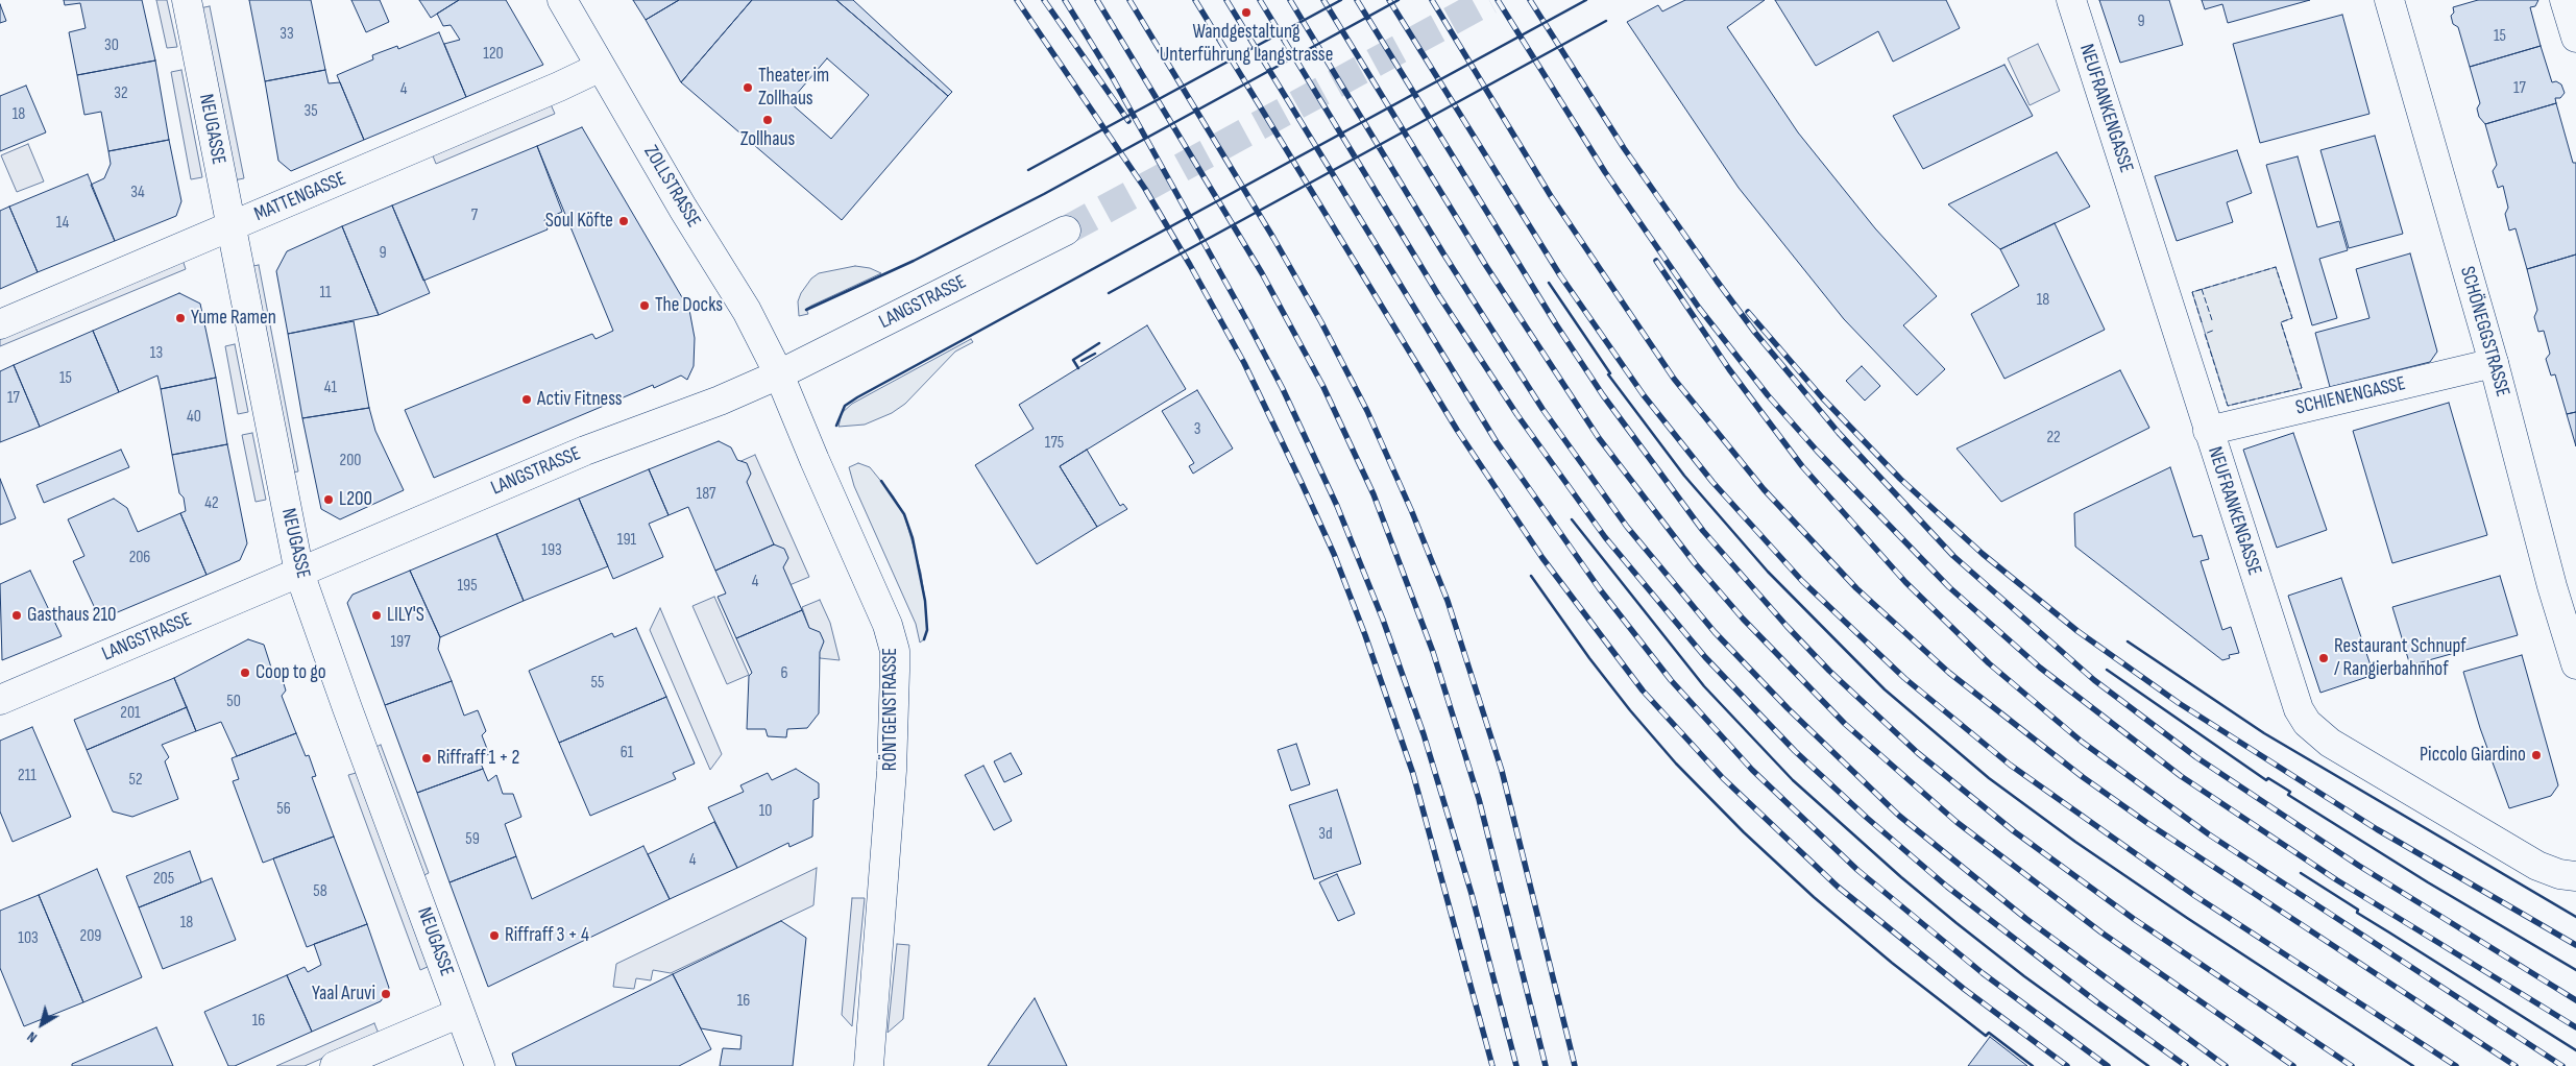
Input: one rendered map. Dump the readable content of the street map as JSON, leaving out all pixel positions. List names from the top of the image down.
{
  "streets": {
    "street": [
      "NEUFRANKENGASSE",
      "NEUGASSE",
      "ZOLLSTRASSE",
      "MATTENGASSE",
      "LANGSTRASSE",
      "SCHÖNEGGSTRASSE",
      "SCHIENENGASSE",
      "RÖNTGENSTRASSE"
    ]
  },
  "crossings": [
    ["NEUFRANKENGASSE", "SCHIENENGASSE"],
    ["NEUGASSE", "MATTENGASSE"],
    ["NEUGASSE", "LANGSTRASSE"],
    ["ZOLLSTRASSE", "MATTENGASSE"],
    ["ZOLLSTRASSE", "LANGSTRASSE"],
    ["ZOLLSTRASSE", "RÖNTGENSTRASSE"],
    ["LANGSTRASSE", "RÖNTGENSTRASSE"],
    ["SCHÖNEGGSTRASSE", "SCHIENENGASSE"]
  ],
  "places": [
    "Wandgestaltung Unterführung Langstrasse",
    "Theater im Zollhaus",
    "Zollhaus",
    "Soul Köfte",
    "The Docks",
    "Yume Ramen",
    "Activ Fitness",
    "L200",
    "Gasthaus 210",
    "LILY'S",
    "Restaurant Schnupf / Rangierbahnhof",
    "Coop to go",
    "Piccolo Giardino",
    "Riffraff 1 + 2",
    "Riffraff 3 + 4",
    "Yaal Aruvi"
  ],
  "house_numbers": [
    "9",
    "33",
    "15",
    "30",
    "120",
    "17",
    "4",
    "32",
    "35",
    "18",
    "34",
    "7",
    "14",
    "9",
    "11",
    "18",
    "13",
    "15",
    "41",
    "17",
    "40",
    "3",
    "22",
    "175",
    "200",
    "187",
    "42",
    "191",
    "193",
    "206",
    "4",
    "195",
    "197",
    "6",
    "55",
    "50",
    "201",
    "61",
    "211",
    "52",
    "56",
    "10",
    "3d",
    "59",
    "4",
    "205",
    "58",
    "18",
    "209",
    "103",
    "16",
    "16"
  ],
  "north": "bottom left"
}
